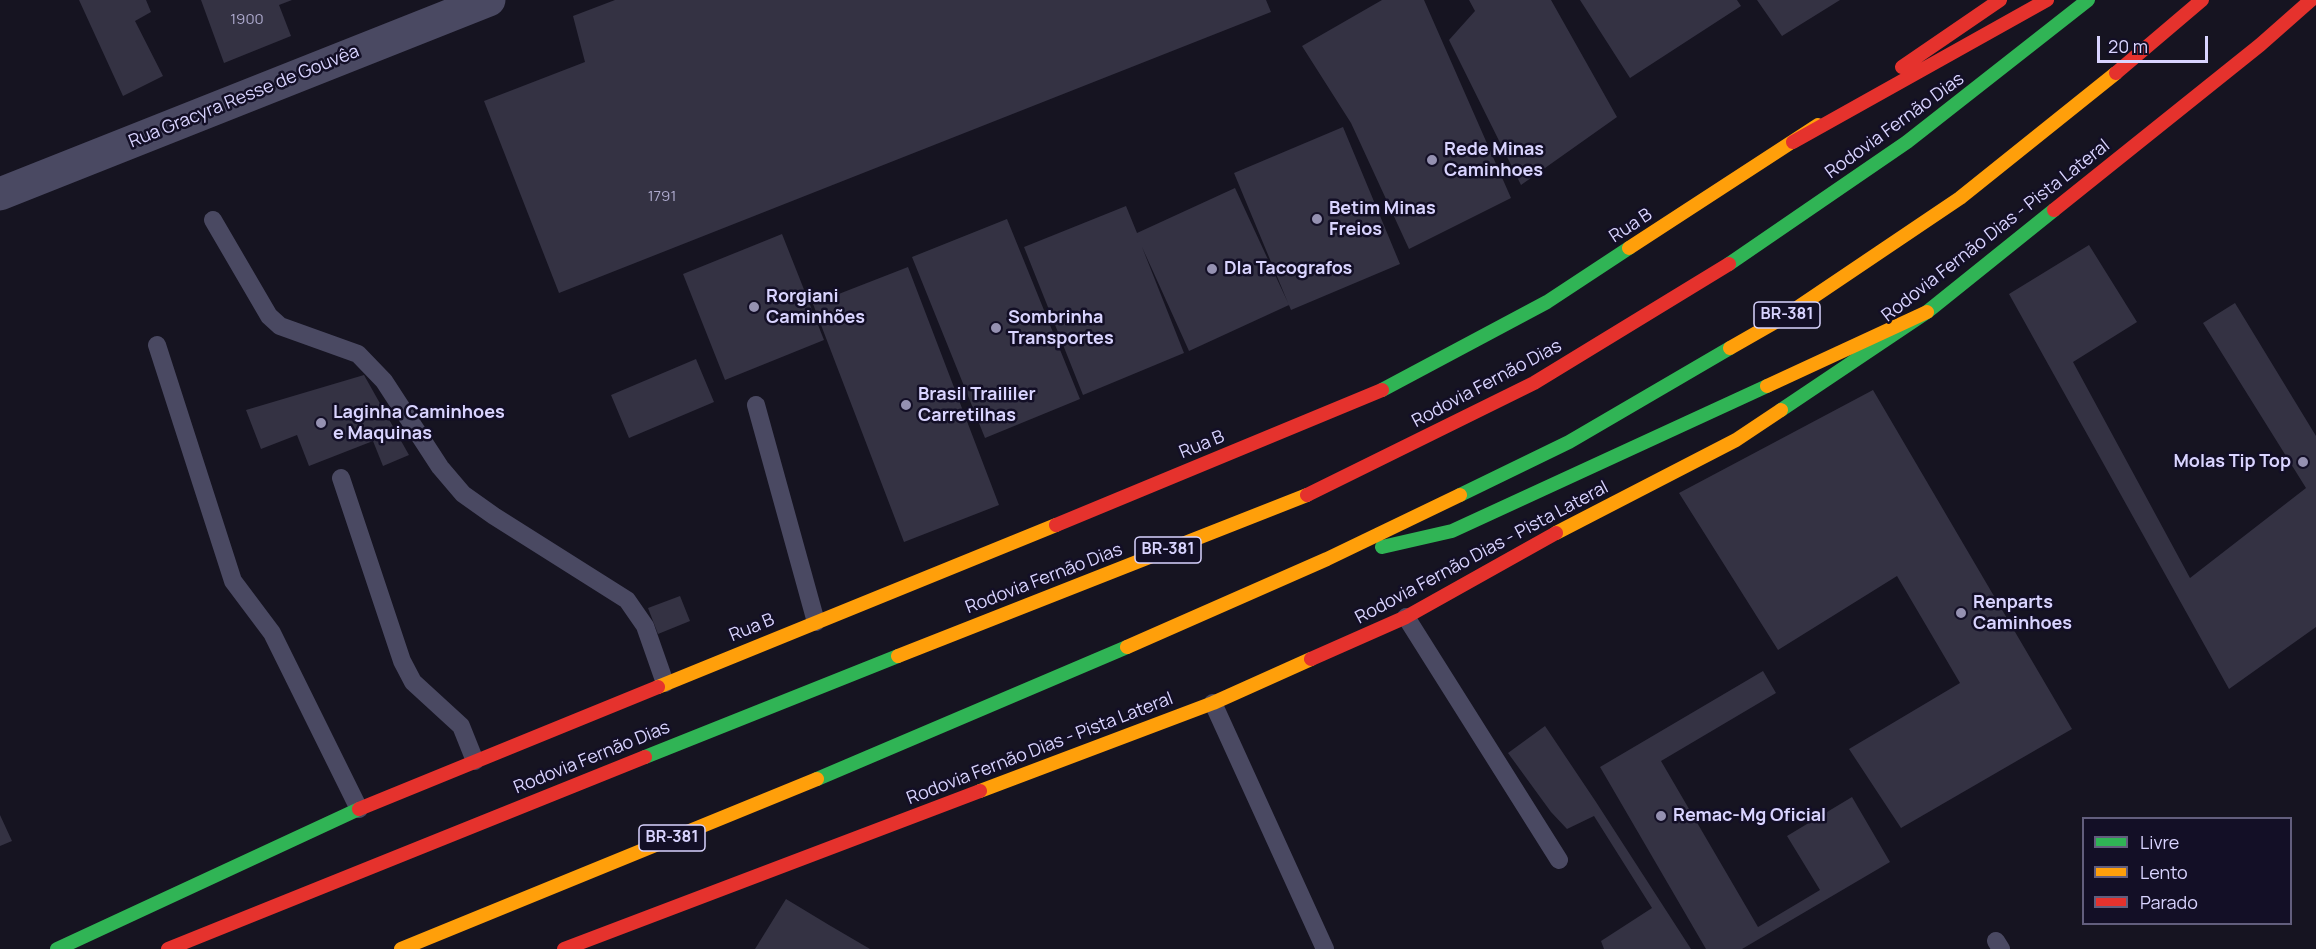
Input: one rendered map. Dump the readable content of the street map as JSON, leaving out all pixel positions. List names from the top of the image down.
{
  "streets": {
    "main road": [
      "Rodovia Fernão Dias",
      "Rua B",
      "Rodovia Fernão Dias - Pista Lateral",
      "BR-381"
    ],
    "street": ["Rua Gracyra Resse de Gouvêa"]
  },
  "crossings": [
    ["Rodovia Fernão Dias - Pista Lateral", "BR-381"]
  ],
  "places": [
    "Rede Minas Caminhoes",
    "Betim Minas Freios",
    "Dla Tacografos",
    "Rorgiani Caminhões",
    "Sombrinha Transportes",
    "Brasil Traililer Carretilhas",
    "Laginha Caminhoes e Maquinas",
    "Molas Tip Top",
    "Renparts Caminhoes",
    "Remac-Mg Oficial"
  ],
  "house_numbers": ["1900", "1791"],
  "legend": ["Livre", "Lento", "Parado"],
  "scale_bar": "20 m"
}
